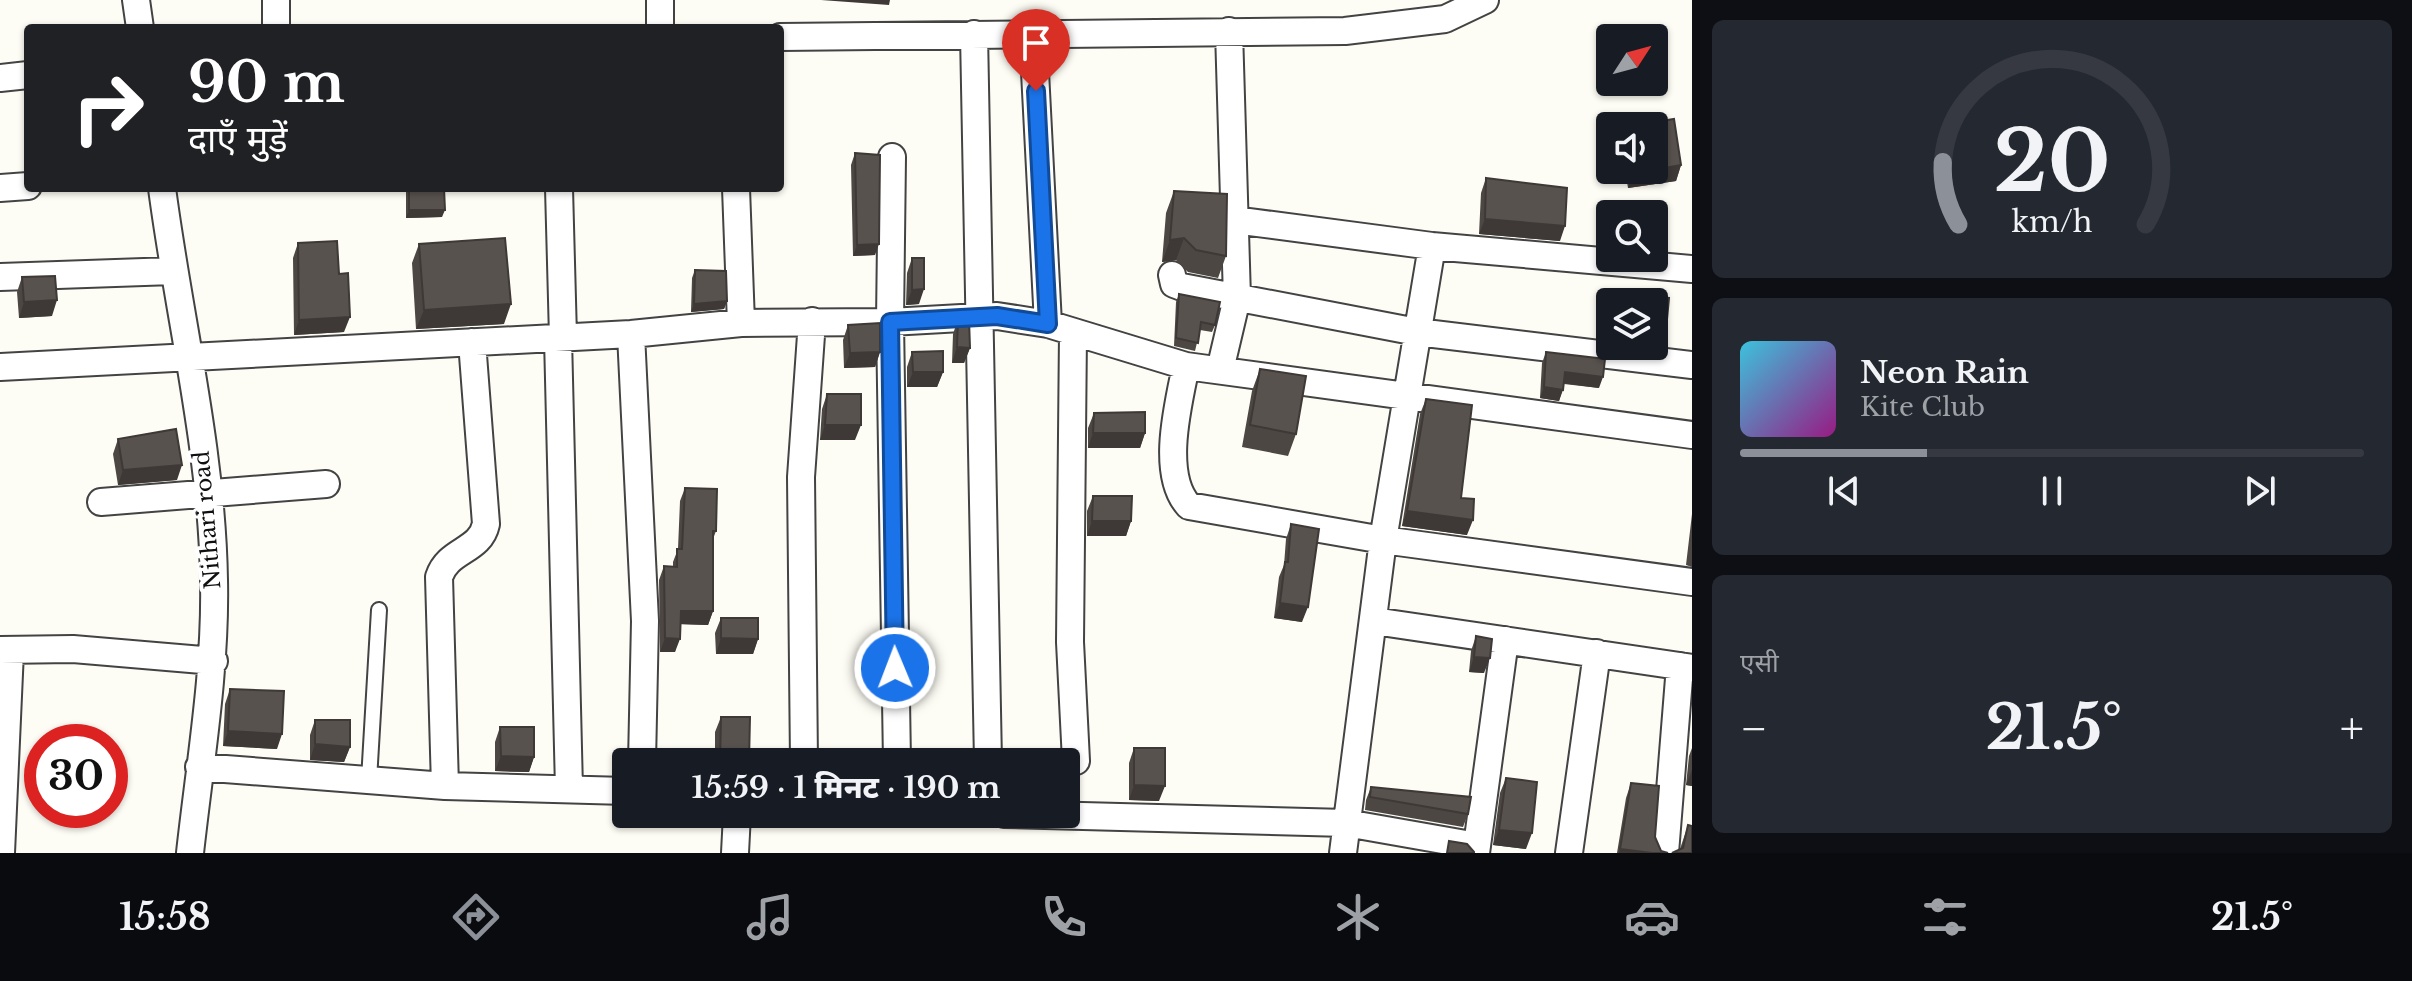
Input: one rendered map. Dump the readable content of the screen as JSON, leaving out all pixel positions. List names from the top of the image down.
{
  "streets": {
    "street": ["Nithari road"]
  },
  "north": "top right",
  "page": {
    "turn": ["90 m", "दाएँ मुड़ें"],
    "song": ["Neon Rain", "Kite Club"],
    "tile": "एसी",
    "heat": ["−", "21.5°", "+"],
    "limit": "30",
    "trip": "15:59 · 1 मिनट · 190 m",
    "tabs": ["15:58", "21.5°"],
    "gauge": ["20", "km/h"]
  }
}
